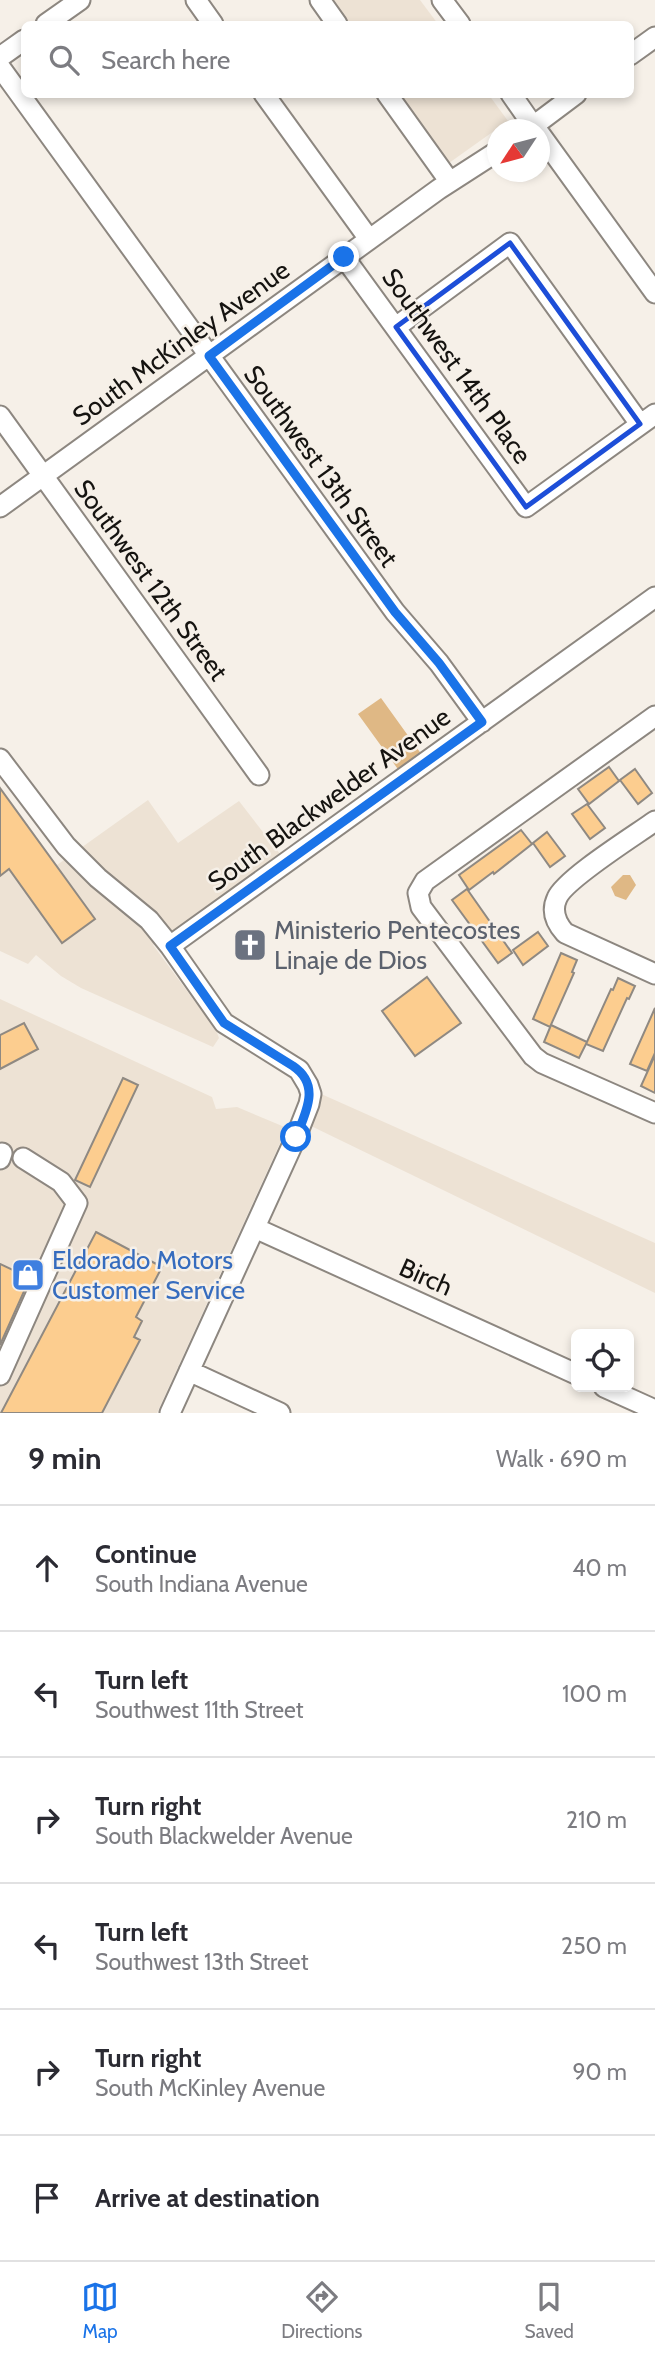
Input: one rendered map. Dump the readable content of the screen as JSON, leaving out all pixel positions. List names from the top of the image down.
{
  "streets": {
    "street": [
      "South McKinley Avenue",
      "Southwest 14th Place",
      "Southwest 13th Street",
      "Southwest 12th Street",
      "South Blackwelder Avenue",
      "Birch"
    ]
  },
  "crossings": [
    ["South McKinley Avenue", "Southwest 14th Place"],
    ["South McKinley Avenue", "Southwest 13th Street"],
    ["South McKinley Avenue", "Southwest 12th Street"],
    ["Southwest 13th Street", "South Blackwelder Avenue"]
  ],
  "places": {
    "church": ["Ministerio Pentecostes Linaje de Dios"],
    "shop": ["Eldorado Motors Customer Service"]
  },
  "north": "bottom left",
  "page": {
    "search": "Search here",
    "heading": ["9 min", "Walk · 690 m"],
    "list": [
      ["Continue", "South Indiana Avenue", "40 m"],
      ["Turn left", "Southwest 11th Street", "100 m"],
      ["Turn right", "South Blackwelder Avenue", "210 m"],
      ["Turn left", "Southwest 13th Street", "250 m"],
      ["Turn right", "South McKinley Avenue", "90 m"],
      "Arrive at destination"
    ],
    "nav": ["Map", "Directions", "Saved"]
  }
}
